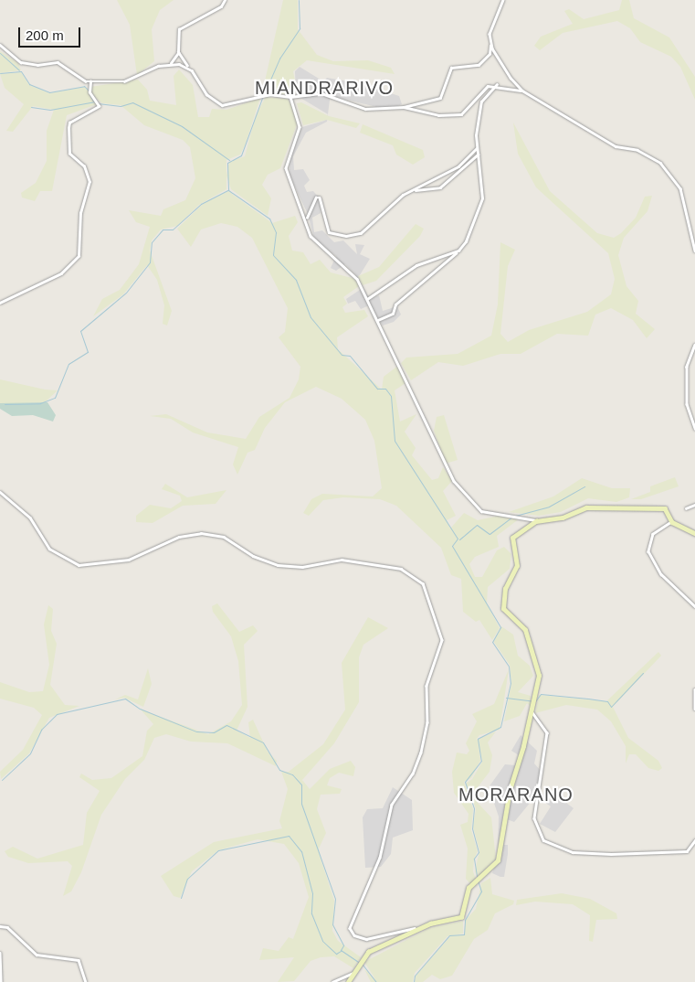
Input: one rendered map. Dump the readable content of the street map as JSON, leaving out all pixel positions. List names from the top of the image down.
{
  "districts": ["MIANDRARIVO", "MORARANO"],
  "scale_bar": "200 m"
}
